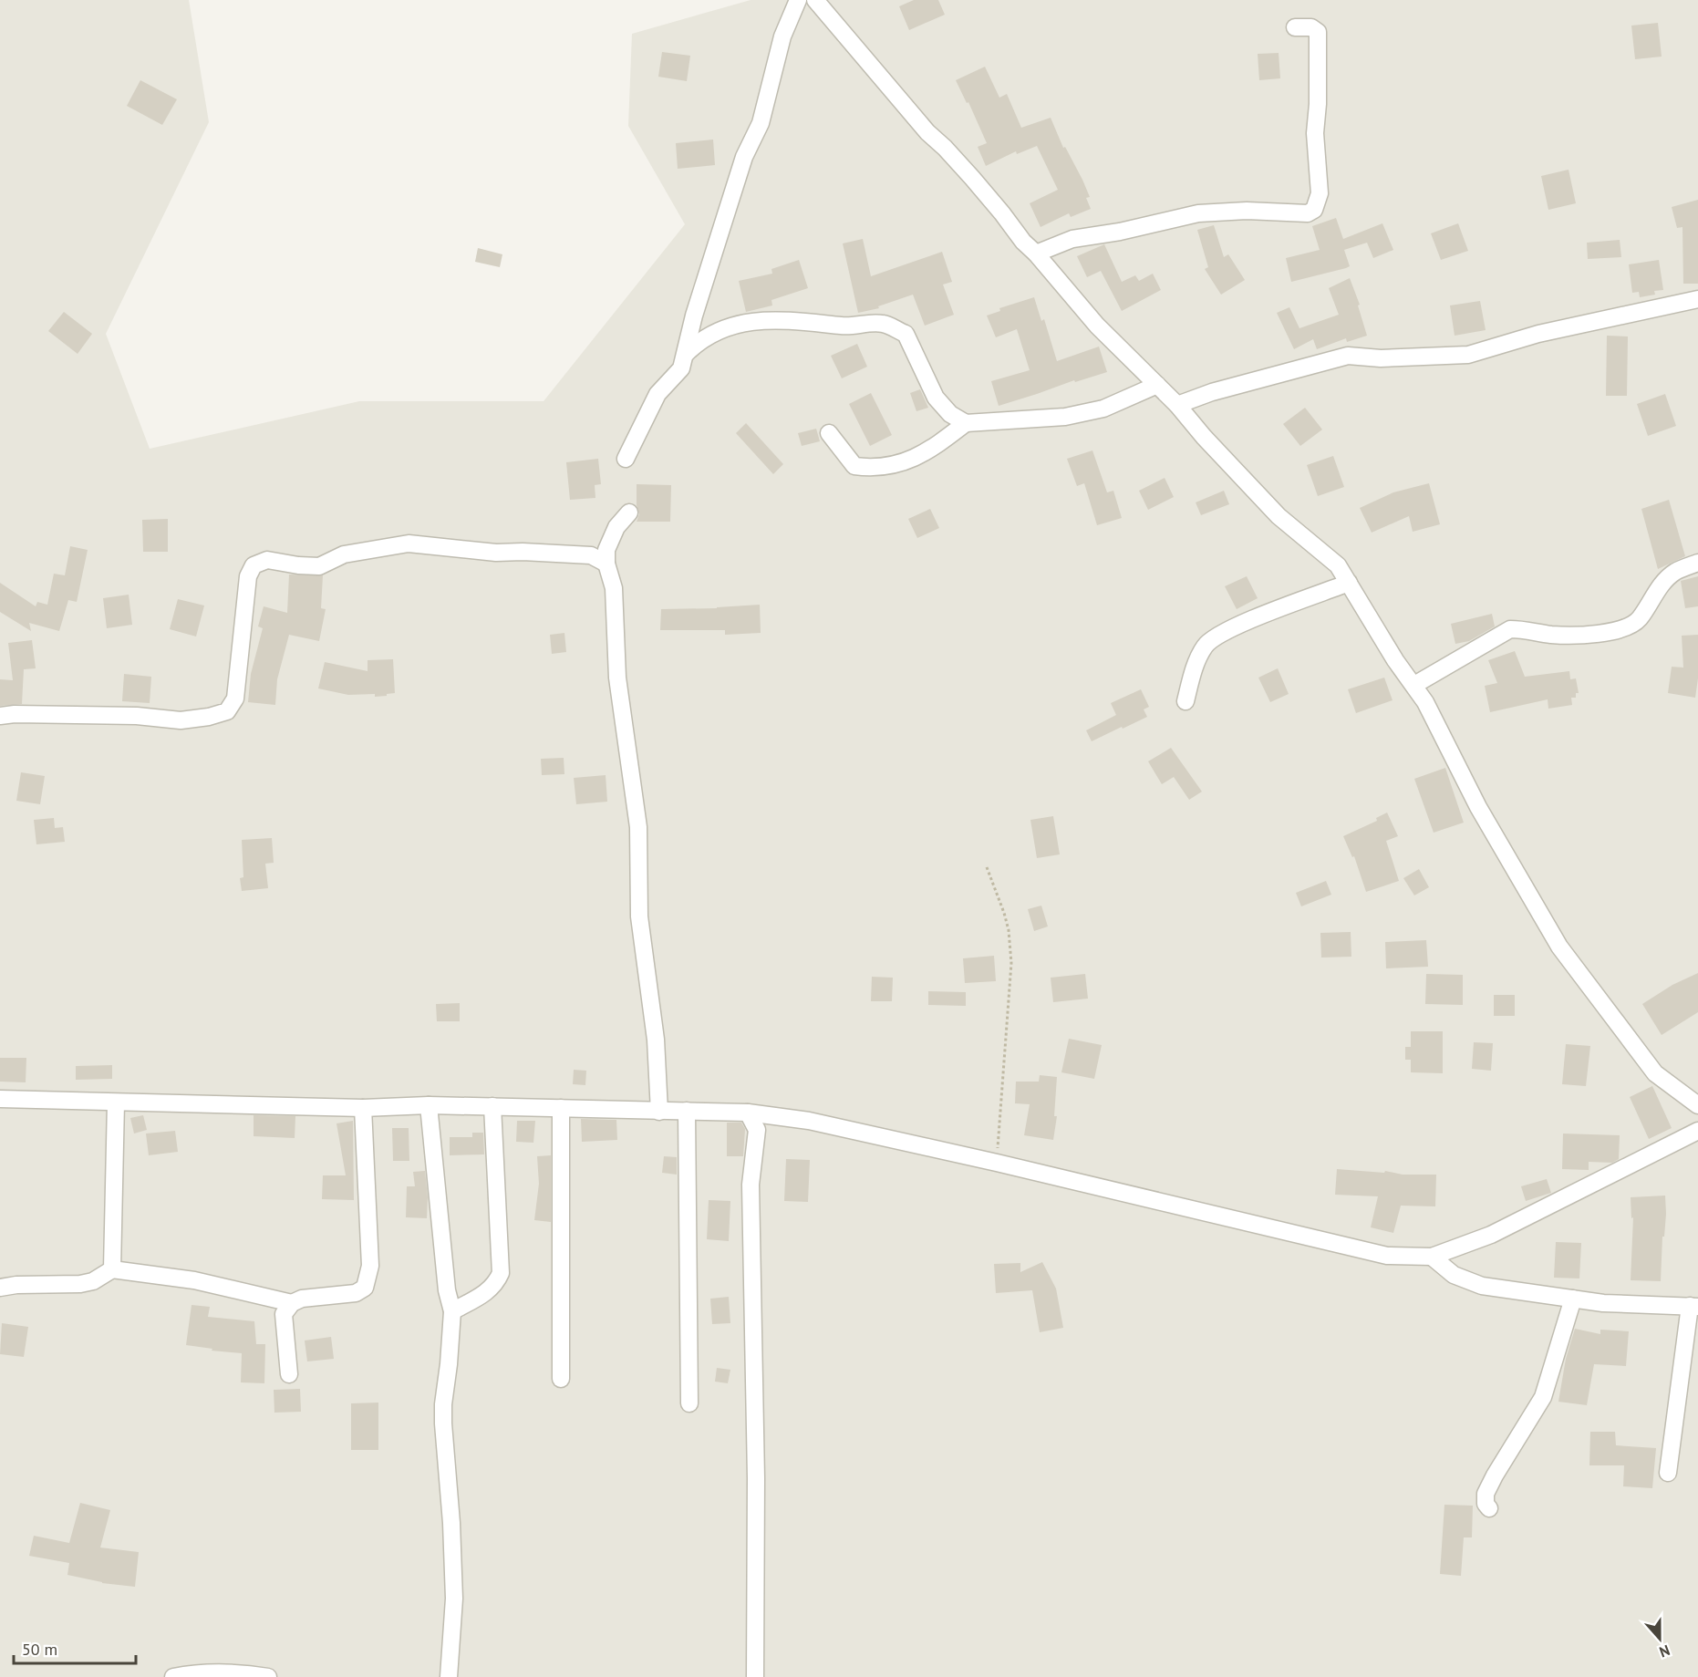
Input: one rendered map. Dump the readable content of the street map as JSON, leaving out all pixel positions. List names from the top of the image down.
{
  "scale_bar": "50 m",
  "north": "bottom"
}
